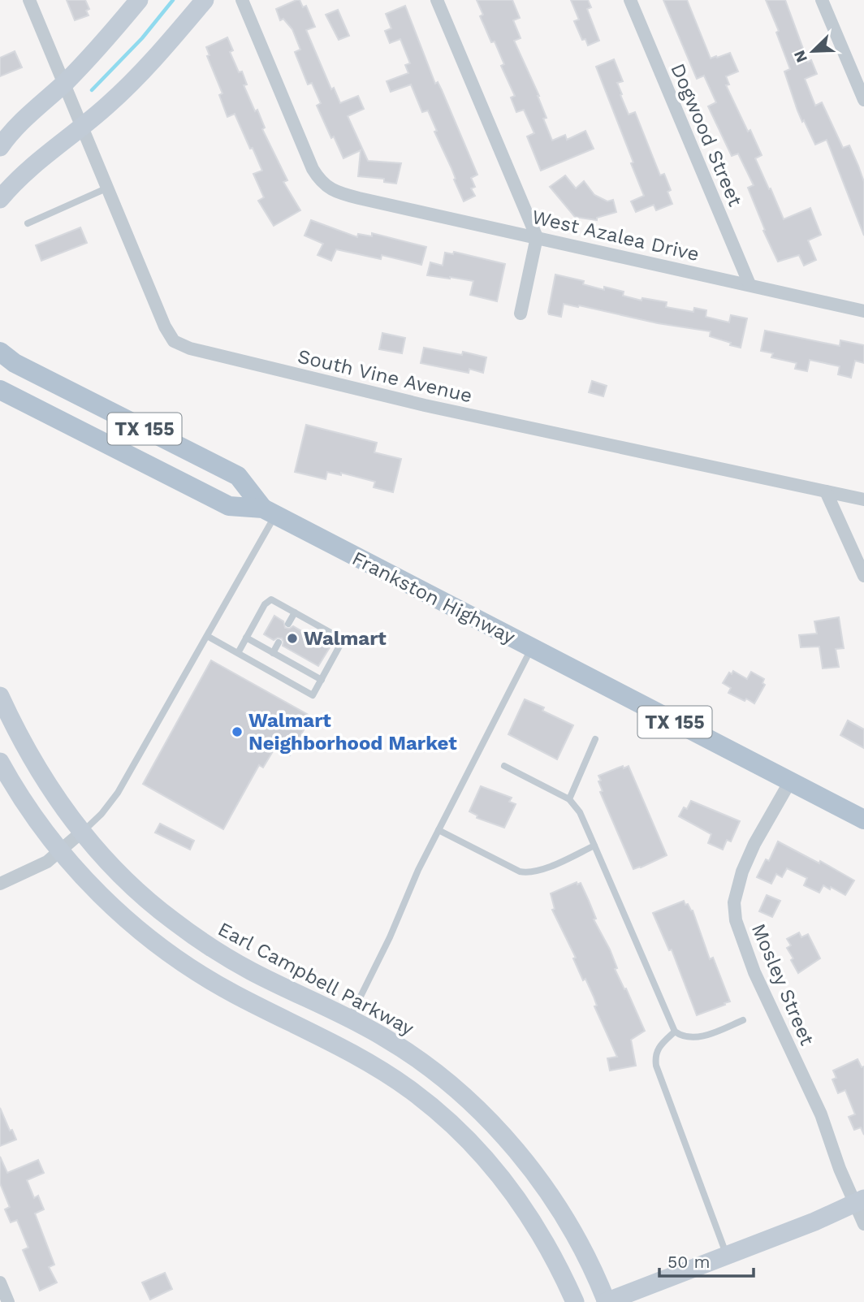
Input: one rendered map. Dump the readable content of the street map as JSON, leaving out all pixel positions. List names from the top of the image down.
{
  "streets": {
    "main road": ["TX 155", "Frankston Highway", "Earl Campbell Parkway"],
    "street": [
      "Dogwood Street",
      "West Azalea Drive",
      "South Vine Avenue",
      "Mosley Street"
    ]
  },
  "crossings": [
    ["Dogwood Street", "West Azalea Drive"],
    ["TX 155", "Frankston Highway"],
    ["Frankston Highway", "Mosley Street"]
  ],
  "places": ["Walmart", "Walmart Neighborhood Market"],
  "scale_bar": "50 m",
  "north": "bottom left"
}
